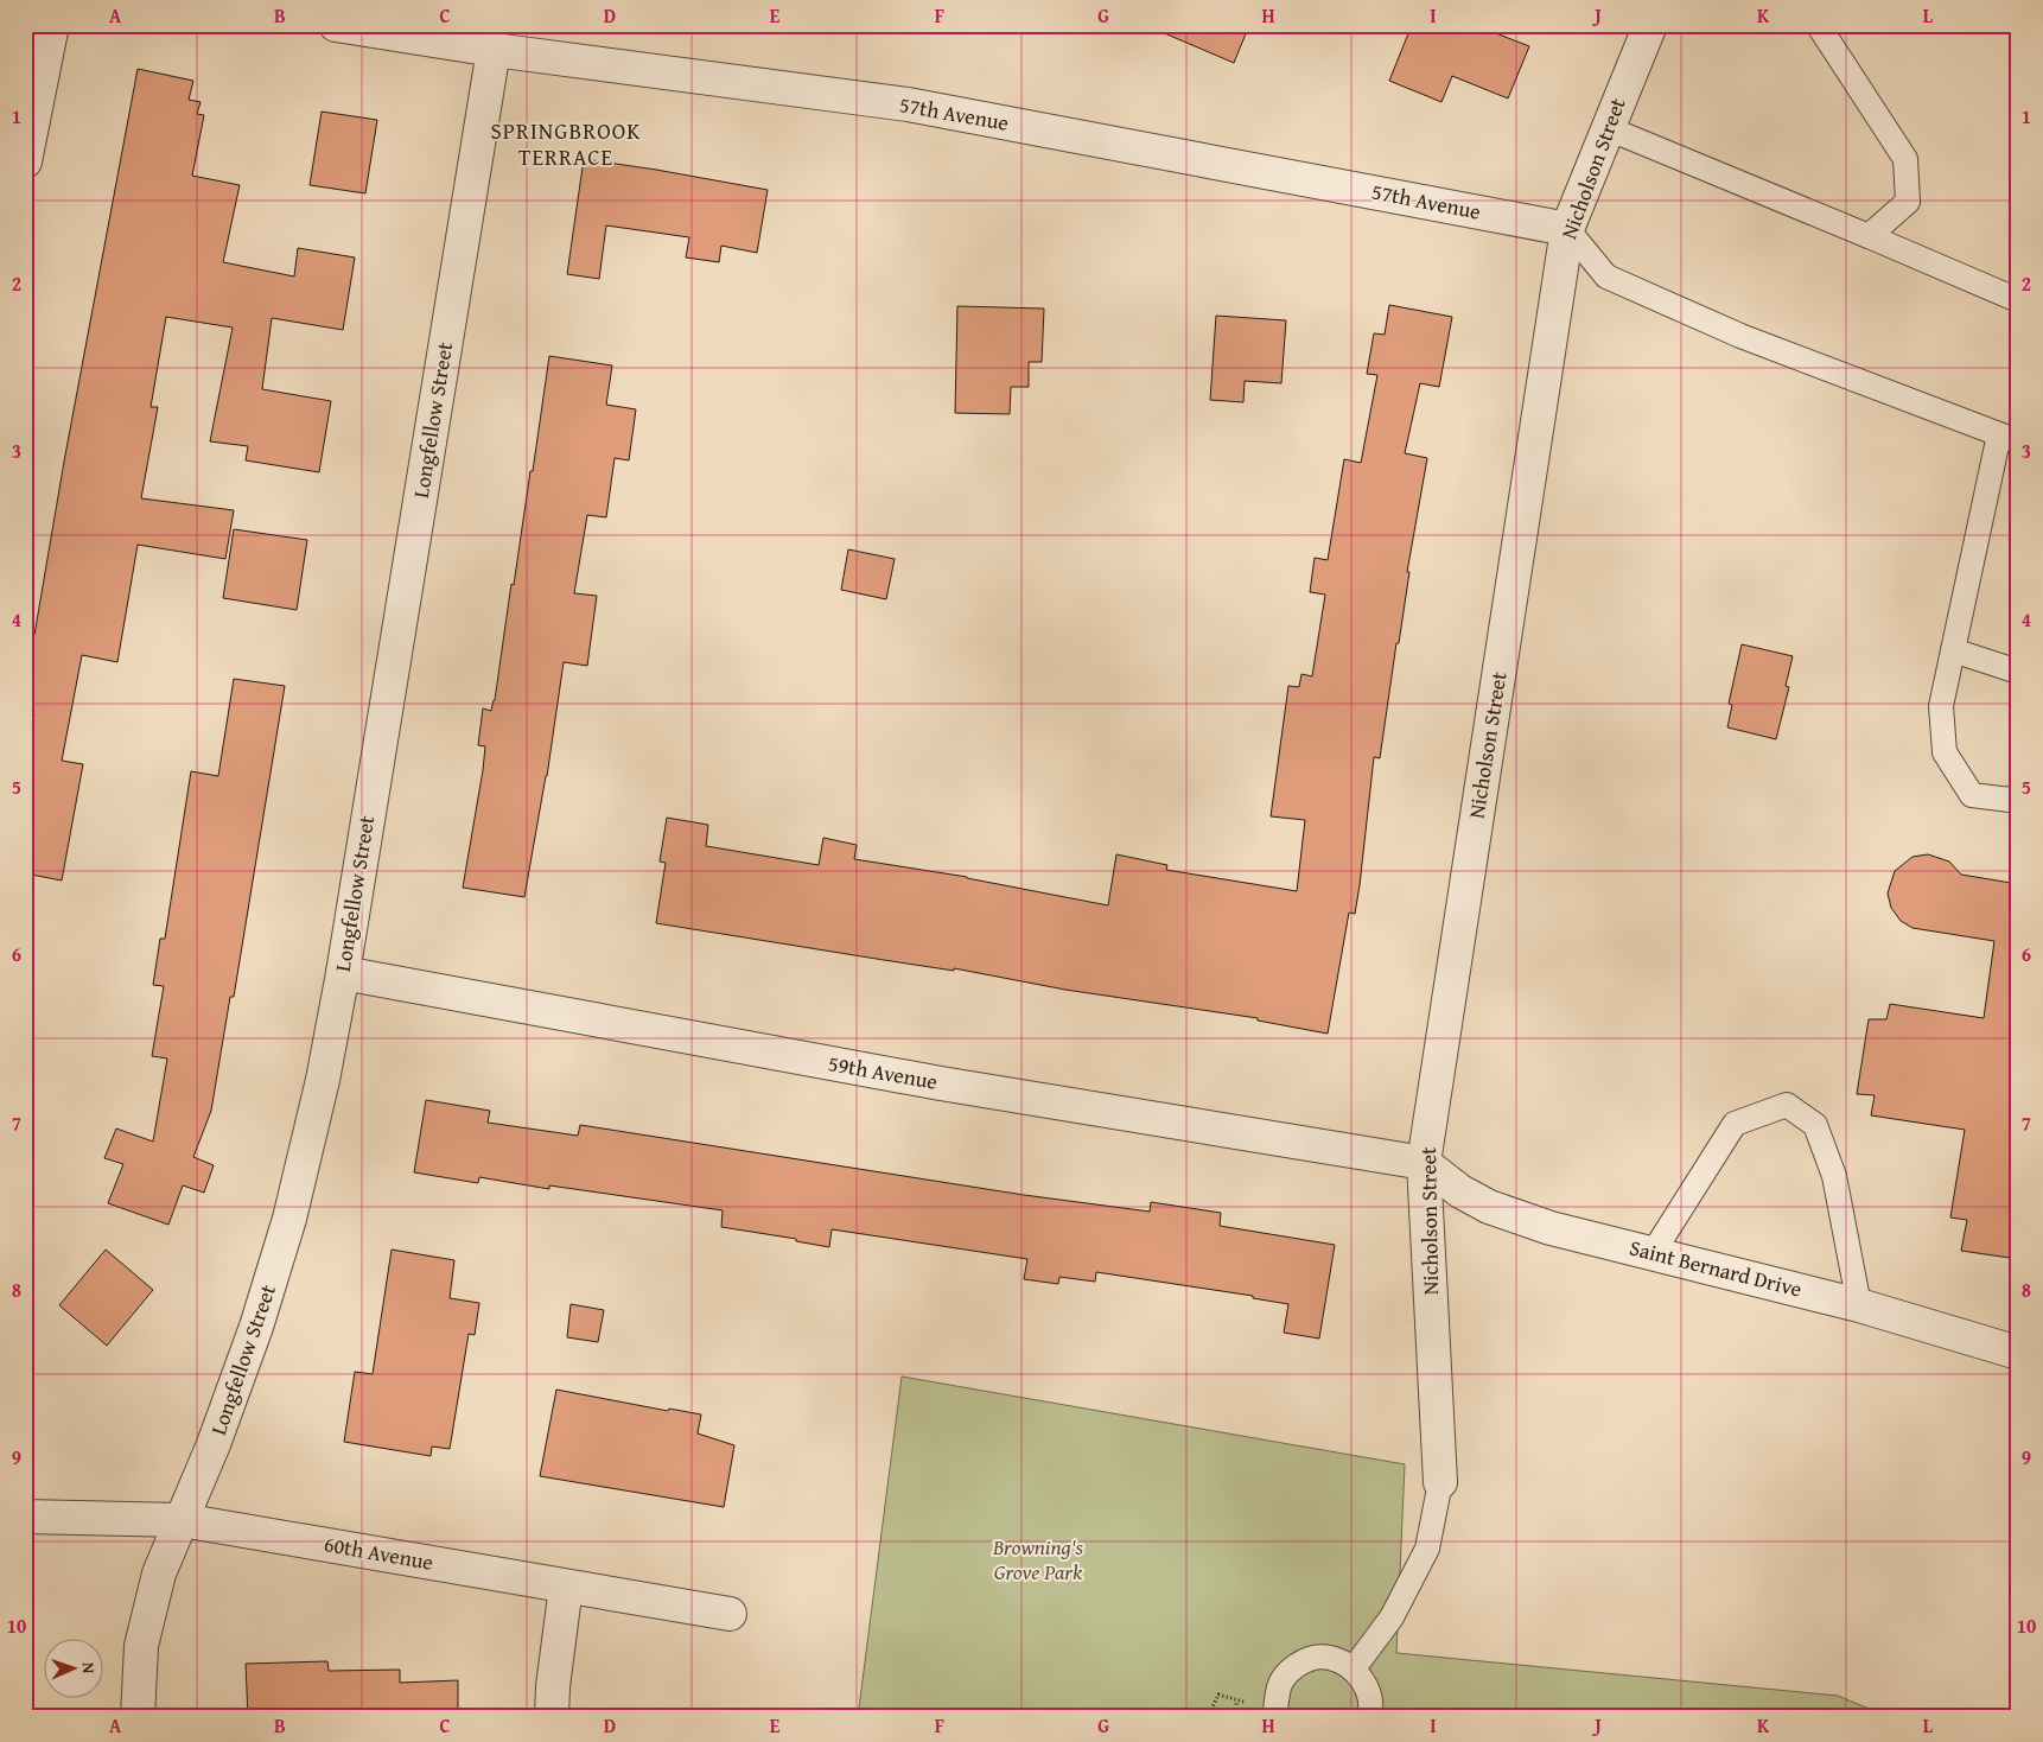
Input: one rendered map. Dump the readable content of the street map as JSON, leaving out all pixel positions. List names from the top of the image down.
{
  "streets": {
    "street": [
      "57th Avenue",
      "Nicholson Street",
      "Longfellow Street",
      "59th Avenue",
      "Saint Bernard Drive",
      "60th Avenue"
    ]
  },
  "crossings": [
    ["57th Avenue", "Nicholson Street"],
    ["57th Avenue", "Longfellow Street"],
    ["Nicholson Street", "59th Avenue"],
    ["Nicholson Street", "Saint Bernard Drive"],
    ["Longfellow Street", "59th Avenue"],
    ["Longfellow Street", "60th Avenue"],
    ["59th Avenue", "Saint Bernard Drive"]
  ],
  "districts": ["SPRINGBROOK TERRACE"],
  "parks": ["Browning's Grove Park"],
  "north": "right",
  "grid": {
    "columns": [
      "A",
      "B",
      "C",
      "D",
      "E",
      "F",
      "G",
      "H",
      "I",
      "J",
      "K",
      "L"
    ],
    "rows": [
      "1",
      "2",
      "3",
      "4",
      "5",
      "6",
      "7",
      "8",
      "9",
      "10"
    ]
  }
}
